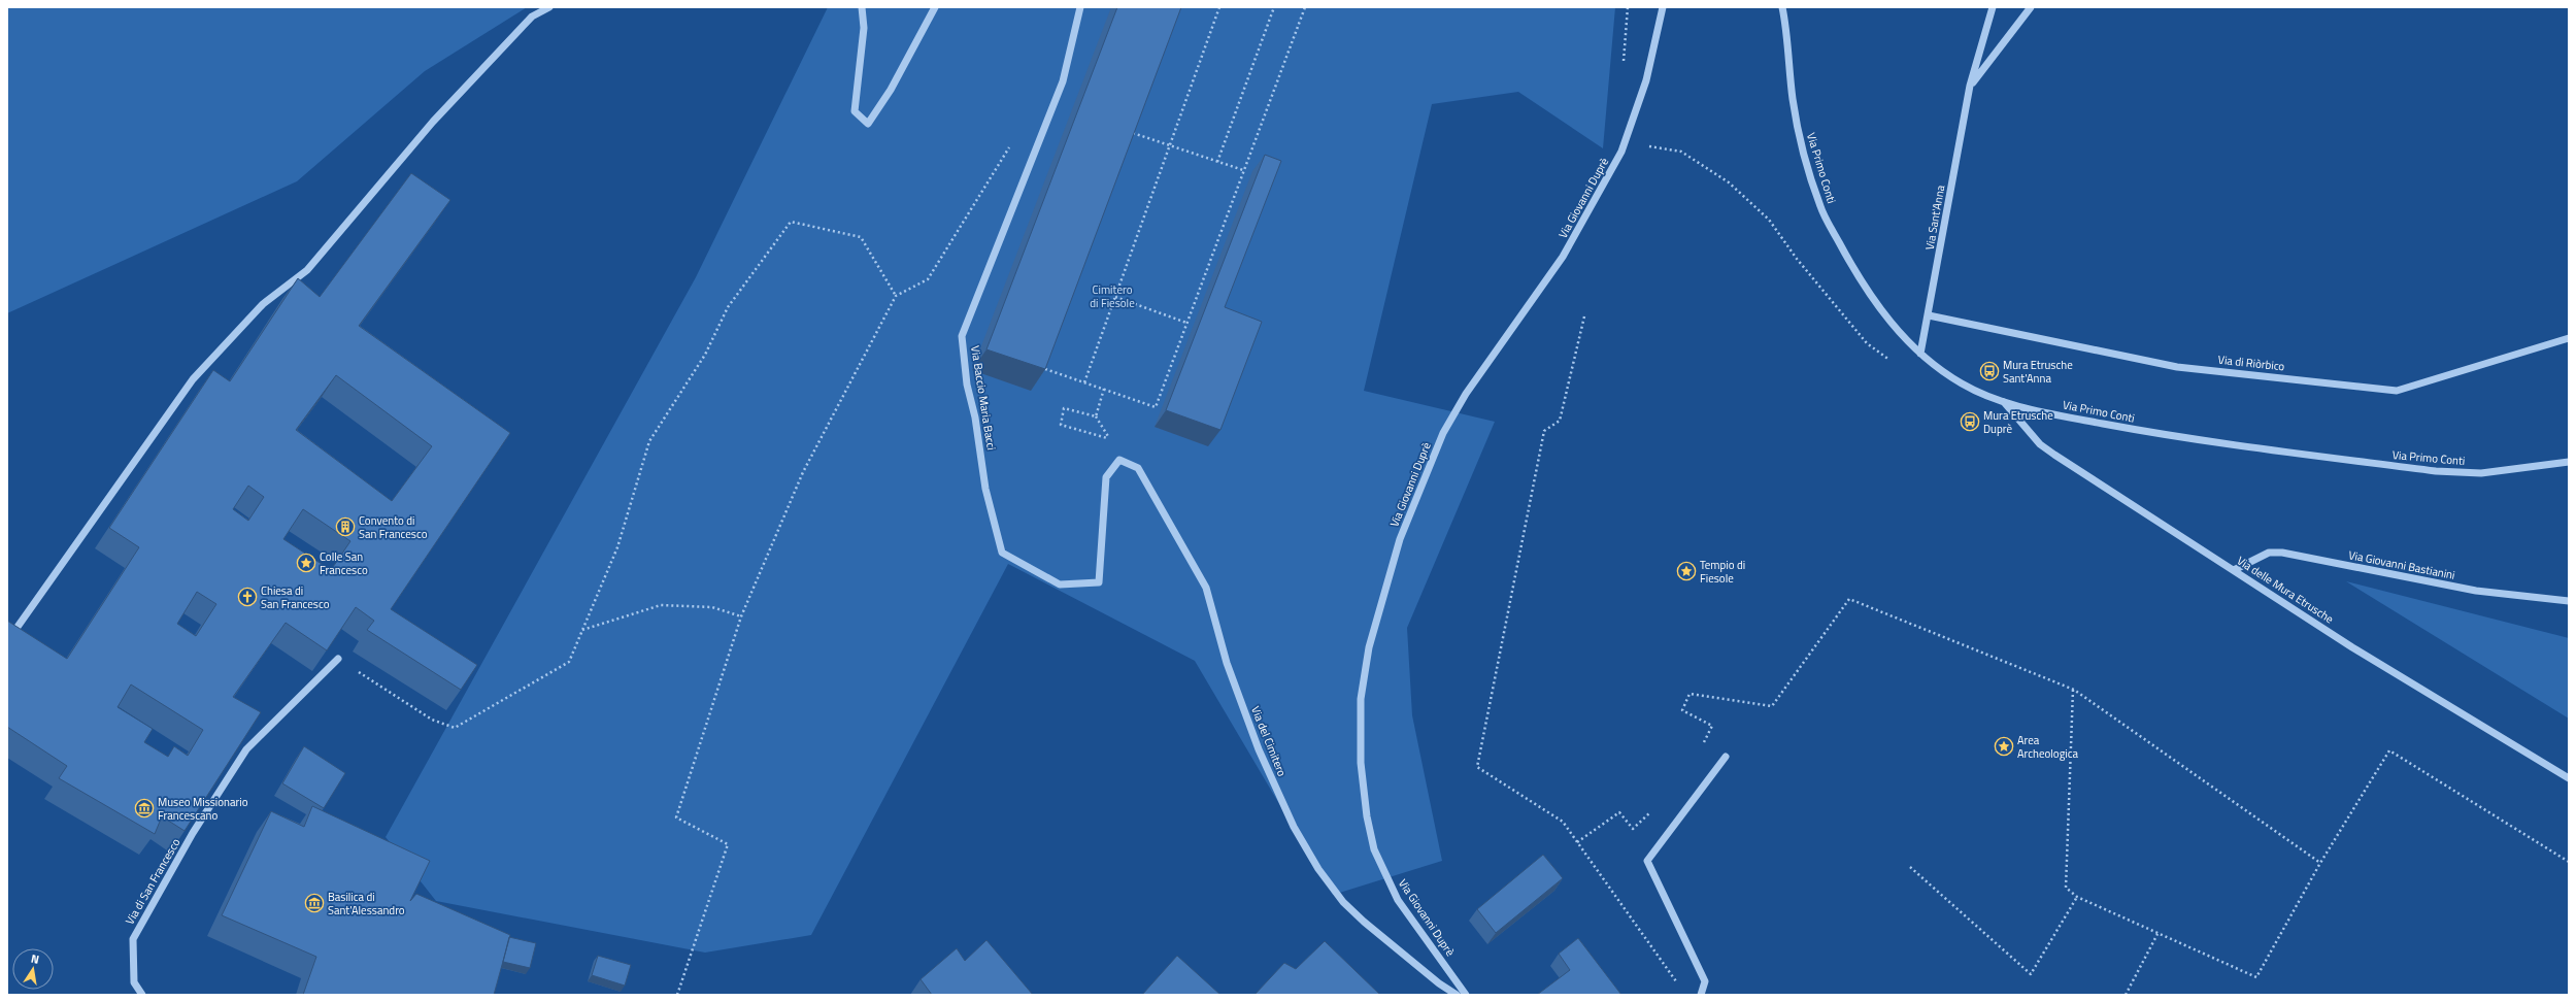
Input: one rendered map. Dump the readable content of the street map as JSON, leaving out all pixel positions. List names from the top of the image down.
{
  "streets": {
    "street": [
      "Via Primo Conti",
      "Via Giovanni Duprè",
      "Via Sant'Anna",
      "Via di Riòrbico",
      "Via Baccio Maria Bacci",
      "Via Giovanni Bastianini",
      "Via delle Mura Etrusche",
      "Via del Cimitero",
      "Via di San Francesco"
    ]
  },
  "crossings": [
    ["Via Primo Conti", "Via Sant'Anna"],
    ["Via Primo Conti", "Via delle Mura Etrusche"],
    ["Via Sant'Anna", "Via di Riòrbico"],
    ["Via Baccio Maria Bacci", "Via del Cimitero"],
    ["Via Giovanni Bastianini", "Via delle Mura Etrusche"]
  ],
  "parks": ["Cimitero di Fiesole"],
  "places": {
    "bus stop": ["Mura Etrusche Sant'Anna", "Mura Etrusche Duprè"],
    "building": ["Convento di San Francesco"],
    "place": ["Colle San Francesco", "Tempio di Fiesole", "Area Archeologica"],
    "church": ["Chiesa di San Francesco"],
    "museum": ["Museo Missionario Francescano", "Basilica di Sant'Alessandro"]
  },
  "north": "top"
}
